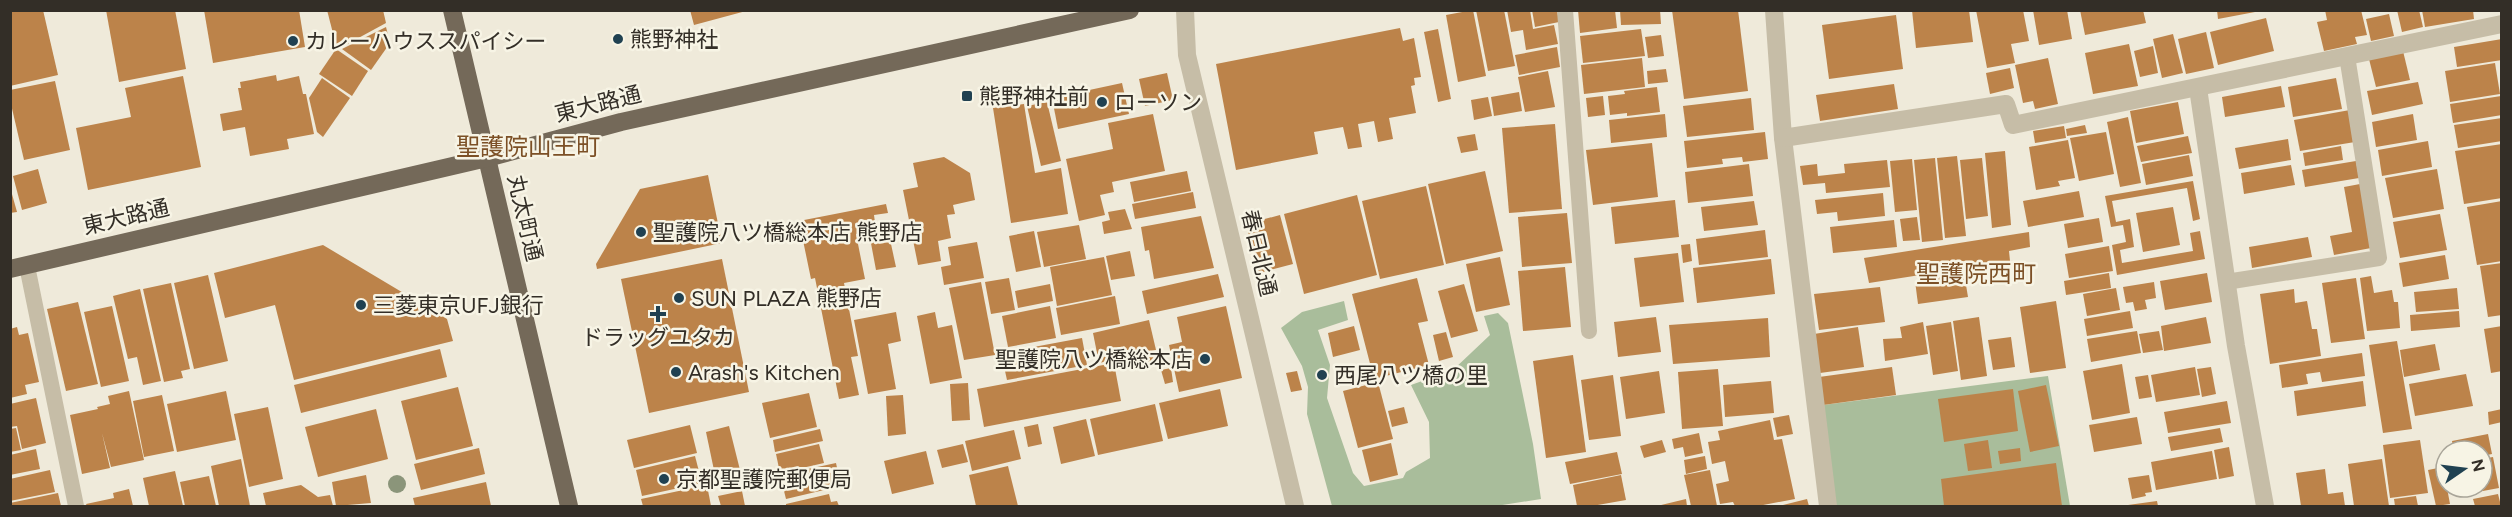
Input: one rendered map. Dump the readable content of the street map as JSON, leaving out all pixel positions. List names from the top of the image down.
{
  "streets": {
    "main road": ["東大路通", "丸太町通"],
    "street": ["春日北通"]
  },
  "crossings": [
    ["東大路通", "丸太町通"]
  ],
  "districts": ["聖護院山王町", "聖護院西町"],
  "places": {
    "other": [
      "熊野神社",
      "カレーハウススパイシー",
      "ローソン",
      "聖護院八ツ橋総本店 熊野店",
      "SUN PLAZA 熊野店",
      "三菱東京UFJ銀行",
      "聖護院八ツ橋総本店",
      "Arash's Kitchen",
      "西尾八ツ橋の里",
      "京都聖護院郵便局"
    ],
    "transit": ["熊野神社前"],
    "health": ["ドラッグユタカ"]
  },
  "north": "right"
}
